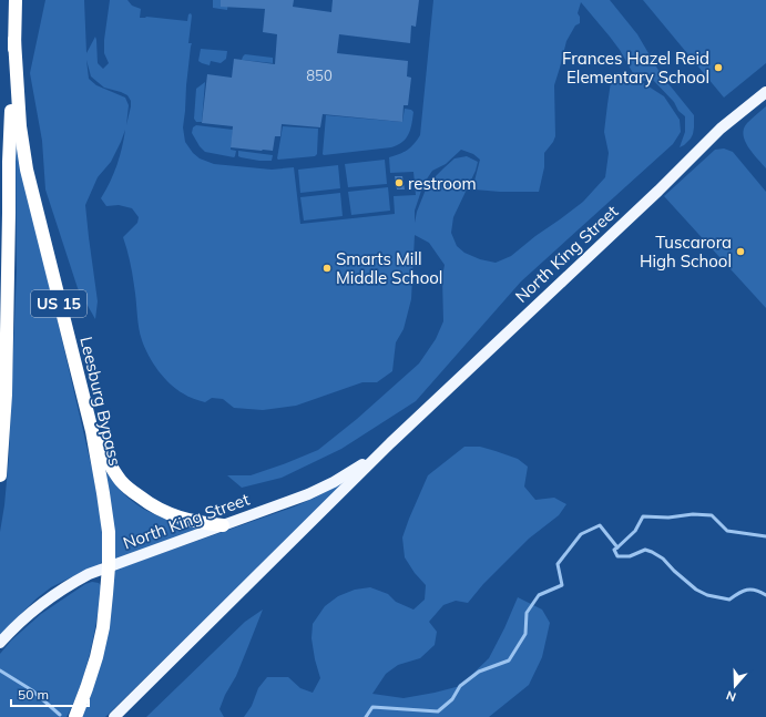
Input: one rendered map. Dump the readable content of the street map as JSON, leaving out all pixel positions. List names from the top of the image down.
{
  "streets": {
    "highway": ["US 15", "Leesburg Bypass"],
    "main road": ["North King Street"]
  },
  "crossings": [
    ["North King Street", "Leesburg Bypass"]
  ],
  "places": [
    "Frances Hazel Reid Elementary School",
    "restroom",
    "Tuscarora High School",
    "Smarts Mill Middle School"
  ],
  "house_numbers": ["850"],
  "scale_bar": "50 m",
  "north": "bottom"
}
